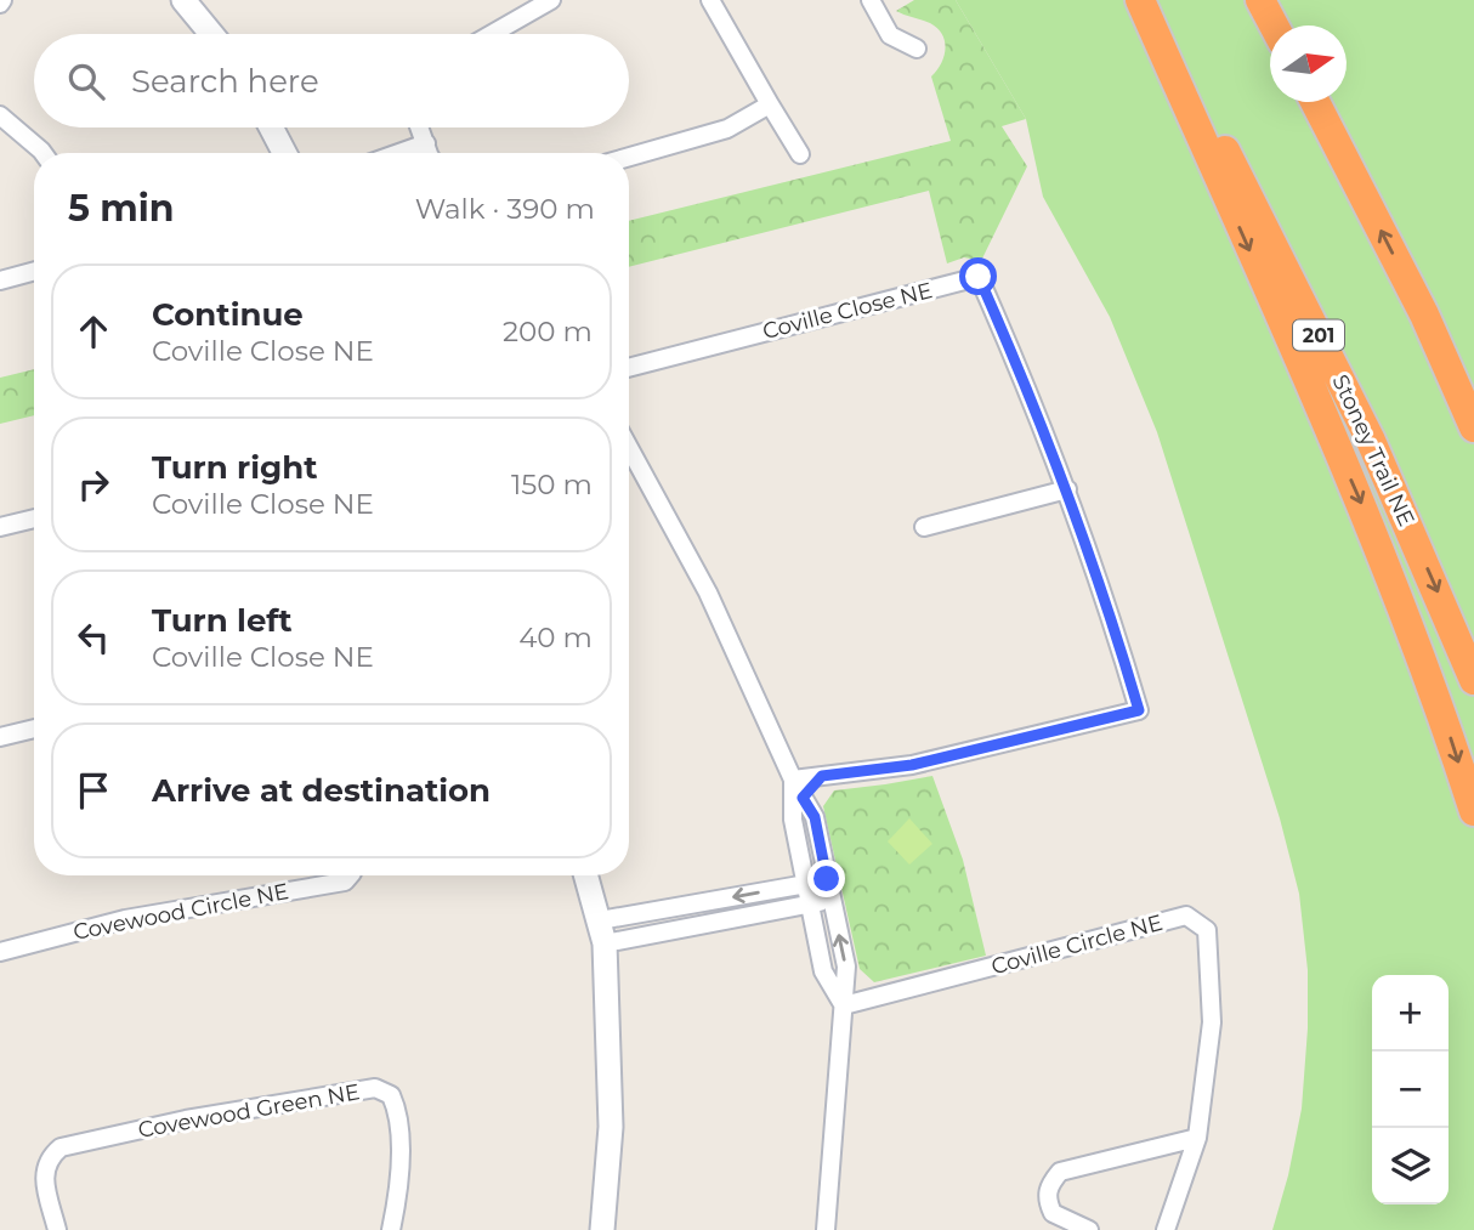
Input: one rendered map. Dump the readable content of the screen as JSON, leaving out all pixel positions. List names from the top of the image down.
{
  "streets": {
    "highway": ["201", "Stoney Trail NE"],
    "street": [
      "Coville Close NE",
      "Covewood Circle NE",
      "Coville Circle NE",
      "Covewood Green NE"
    ]
  },
  "north": "right",
  "page": {
    "search": "Search here",
    "heading": ["5 min", "Walk · 390 m"],
    "list": [
      ["Continue", "Coville Close NE", "200 m"],
      ["Turn right", "Coville Close NE", "150 m"],
      ["Turn left", "Coville Close NE", "40 m"],
      "Arrive at destination"
    ],
    "map_buttons": ["+", "−"]
  }
}
